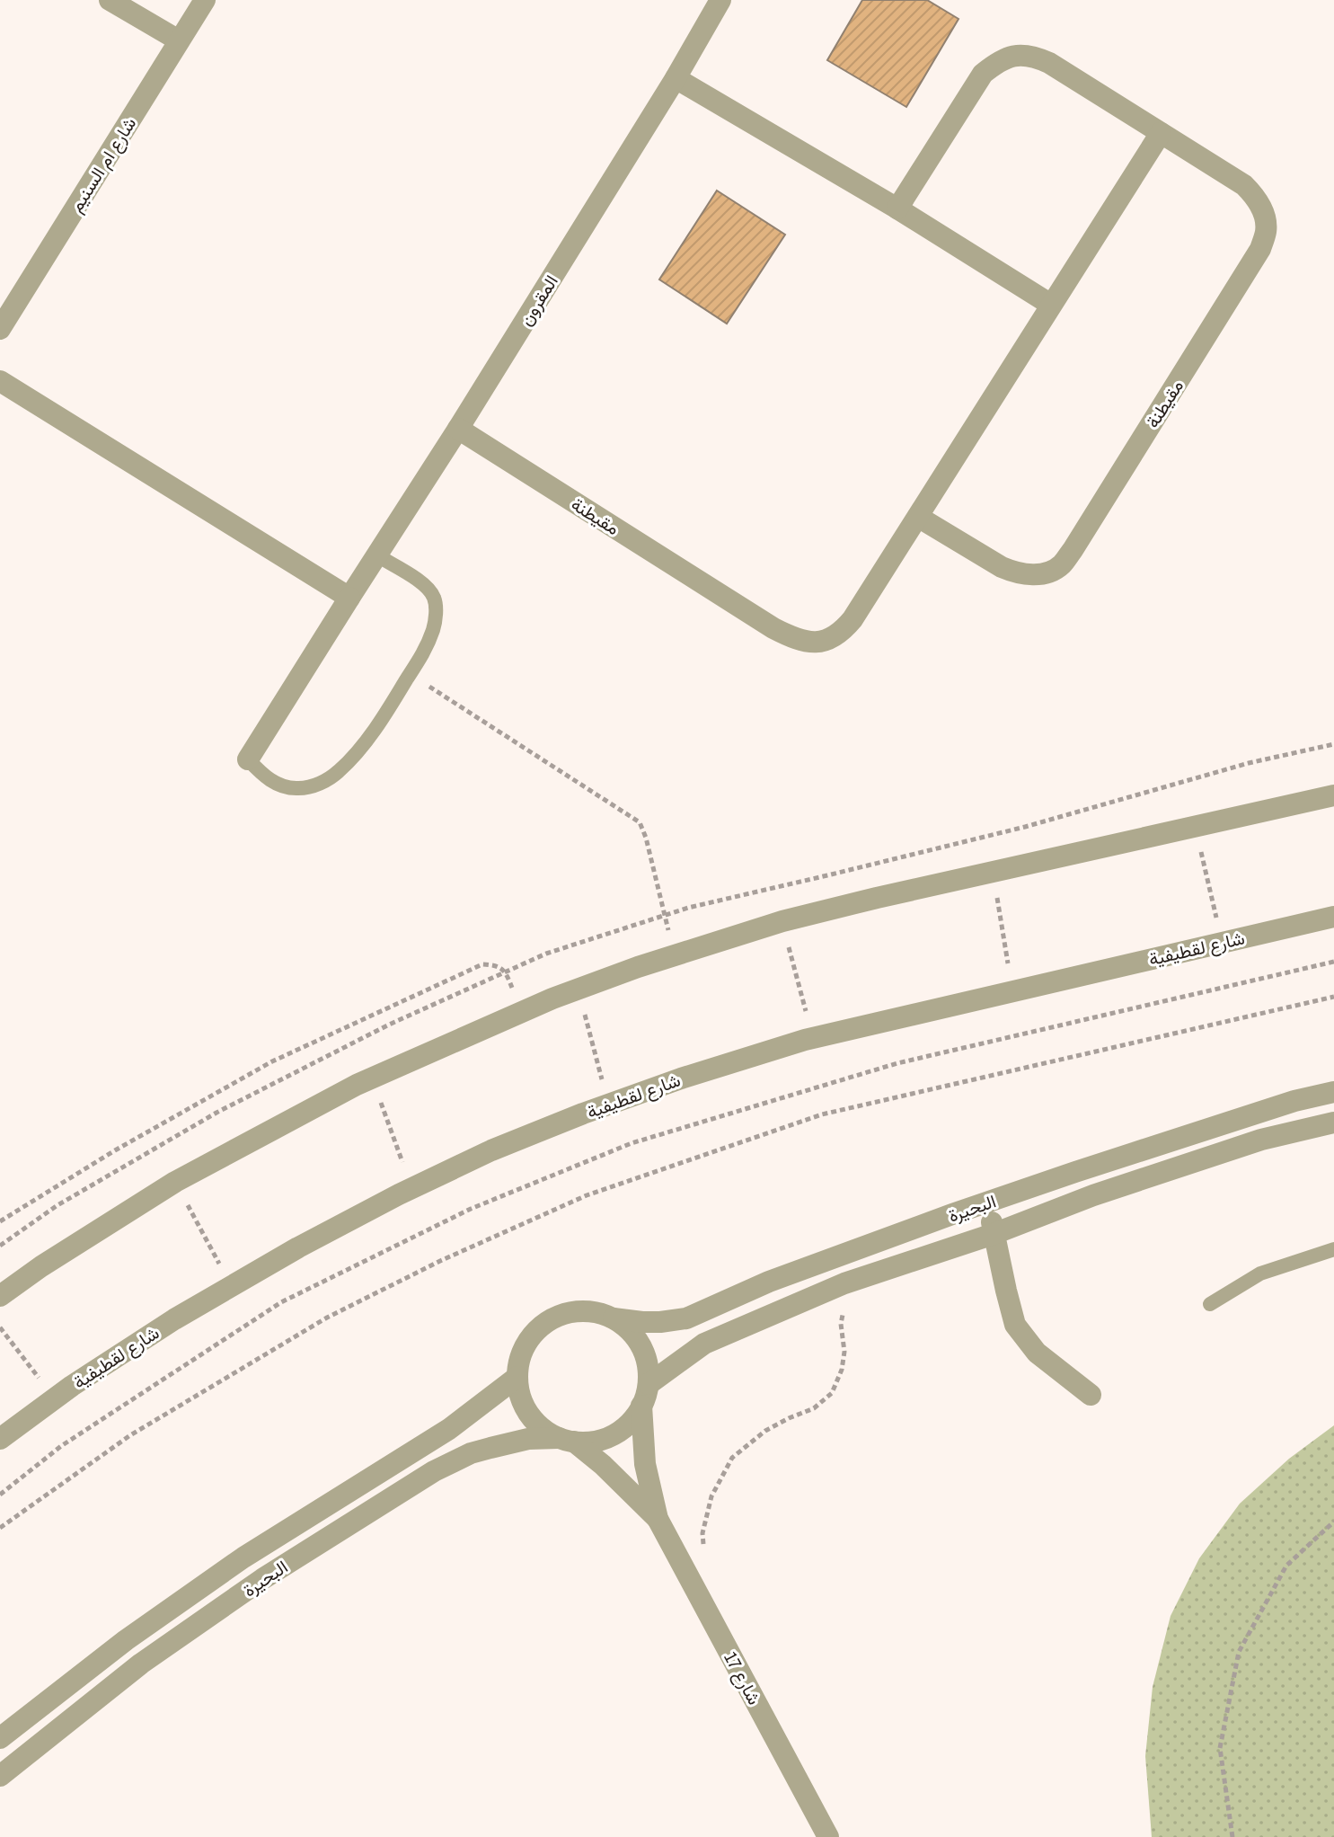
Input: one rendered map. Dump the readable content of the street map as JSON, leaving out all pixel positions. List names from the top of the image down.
{
  "streets": {
    "street": [
      "شارع ام السنيم",
      "المقرون",
      "مقيطنة",
      "شارع لقطيفية",
      "البحيرة",
      "شارع 17"
    ]
  },
  "crossings": [
    ["المقرون", "مقيطنة"],
    ["البحيرة", "شارع 17"]
  ]
}
